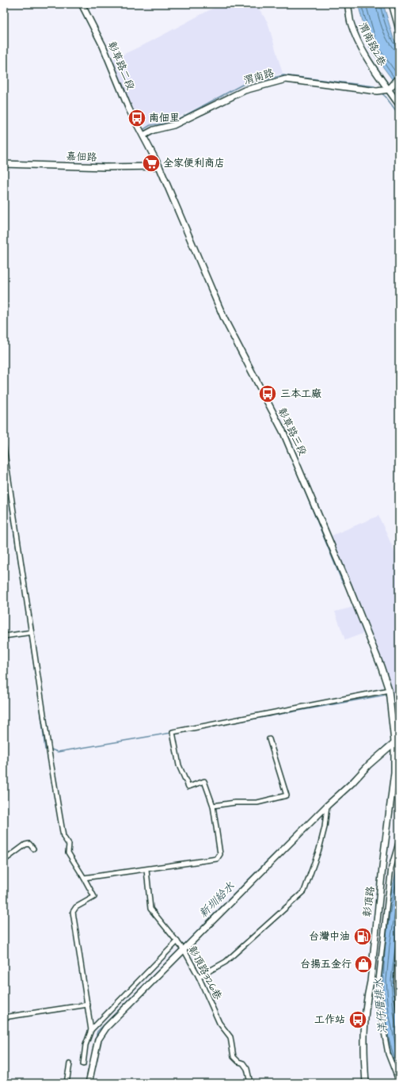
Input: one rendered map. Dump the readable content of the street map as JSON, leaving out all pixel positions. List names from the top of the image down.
{
  "streets": {
    "street": [
      "渭南路2巷",
      "彰草路二段",
      "渭南路",
      "嘉佃路",
      "彰草路三段",
      "彰頂路",
      "彰頂路326巷"
    ]
  },
  "crossings": [
    ["渭南路2巷", "渭南路"],
    ["彰草路二段", "渭南路"],
    ["彰草路二段", "彰草路三段"],
    ["渭南路", "彰草路三段"],
    ["嘉佃路", "彰草路三段"],
    ["彰草路三段", "彰頂路"]
  ],
  "water": ["新圳給水", "洋仔厝排水"],
  "places": {
    "bus stop": ["南佃里", "三本工廠", "工作站"],
    "supermarket": ["全家便利商店"],
    "fuel station": ["台灣中油"],
    "shop": ["台揚五金行"]
  }
}
